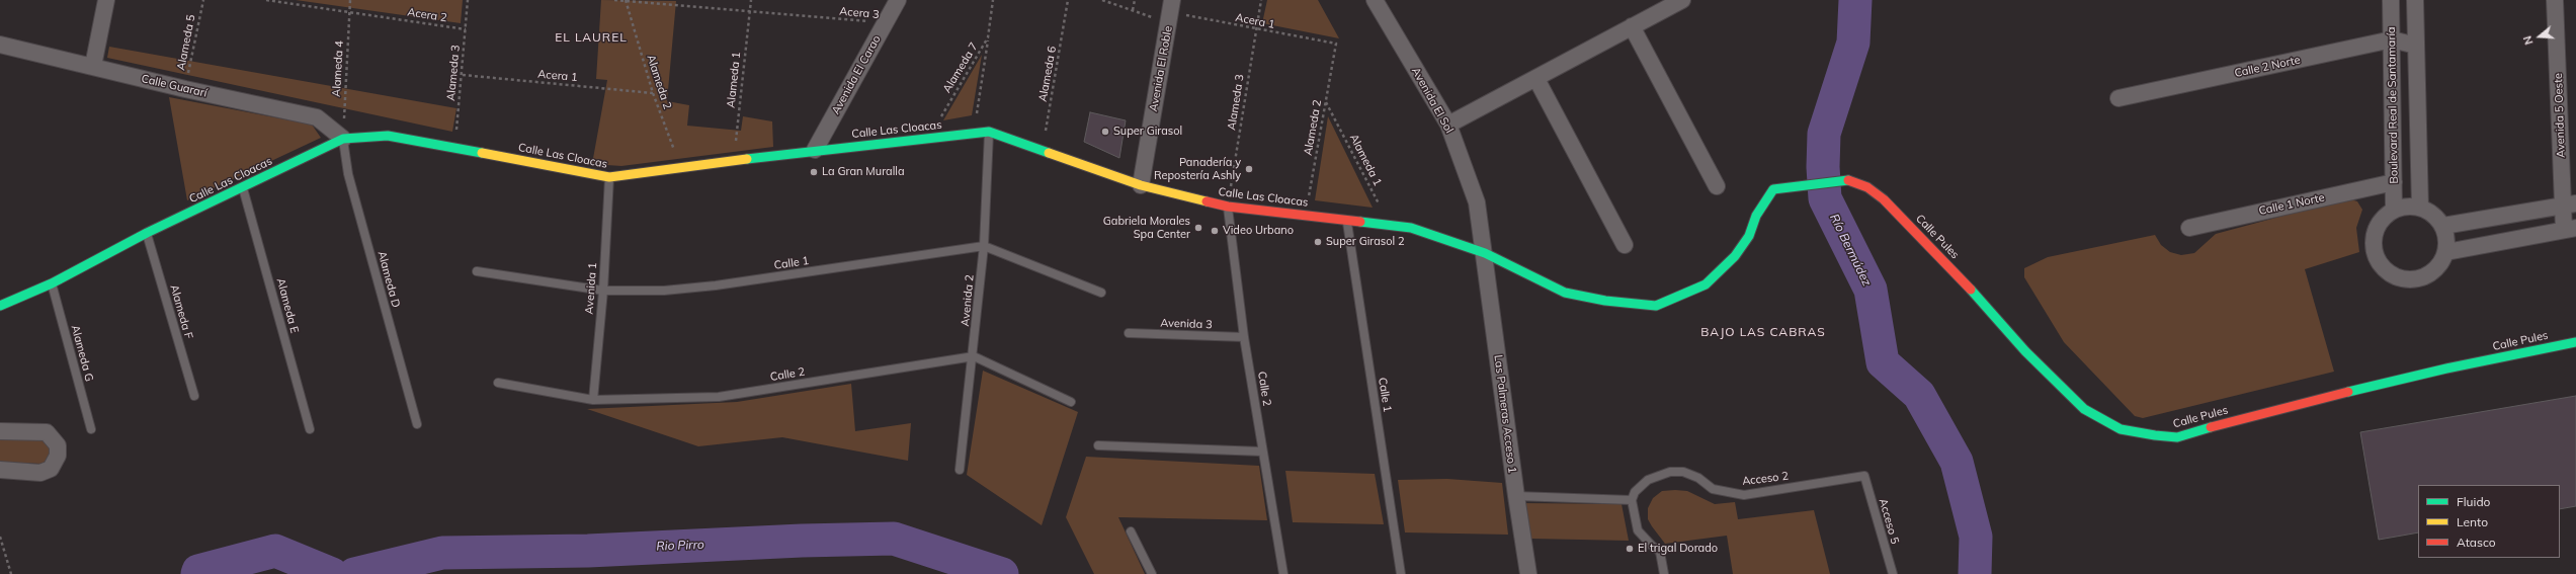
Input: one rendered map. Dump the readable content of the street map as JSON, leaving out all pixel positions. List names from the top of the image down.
{
  "streets": {
    "street": [
      "Calle 2 Norte",
      "Avenida El Roble",
      "Avenida El Carao",
      "Calle Guararí",
      "Avenida El Sol",
      "Boulevard Real de Santamaría",
      "Avenida 5 Oeste",
      "Calle Las Cloacas",
      "Calle 1 Norte",
      "Calle Pules",
      "Las Palmeras Acceso 1"
    ],
    "lane": [
      "Calle 1",
      "Alameda D",
      "Avenida 1",
      "Avenida 2",
      "Alameda E",
      "Alameda F",
      "Avenida 3",
      "Alameda G",
      "Calle 2",
      "Acceso 2",
      "Acceso 5"
    ],
    "path": [
      "Acera 3",
      "Acera 2",
      "Acera 1",
      "Alameda 5",
      "Alameda 7",
      "Alameda 4",
      "Alameda 3",
      "Alameda 6",
      "Alameda 1",
      "Alameda 2"
    ]
  },
  "crossings": [
    ["Acera 3", "Avenida El Carao"],
    ["Acera 3", "Alameda 1"],
    ["Acera 3", "Alameda 2"],
    ["Acera 2", "Alameda 4"],
    ["Acera 2", "Alameda 3"],
    ["Acera 1", "Avenida El Roble"],
    ["Acera 1", "Alameda 3"],
    ["Acera 1", "Alameda 2"],
    ["Alameda 5", "Calle Guararí"],
    ["Calle 2 Norte", "Boulevard Real de Santamaría"],
    ["Alameda 7", "Calle Las Cloacas"],
    ["Alameda 4", "Calle Guararí"],
    ["Alameda 4", "Calle Las Cloacas"],
    ["Alameda 4", "Alameda D"],
    ["Avenida El Roble", "Calle Las Cloacas"],
    ["Alameda 3", "Calle Las Cloacas"],
    ["Alameda 3", "Calle 2"],
    ["Alameda 6", "Calle Las Cloacas"],
    ["Avenida El Carao", "Calle Las Cloacas"],
    ["Alameda 1", "Alameda 2"],
    ["Alameda 1", "Calle Las Cloacas"],
    ["Alameda 2", "Calle Las Cloacas"],
    ["Calle Guararí", "Calle Las Cloacas"],
    ["Calle Guararí", "Alameda D"],
    ["Avenida El Sol", "Calle Las Cloacas"],
    ["Avenida El Sol", "Las Palmeras Acceso 1"],
    ["Boulevard Real de Santamaría", "Calle 1 Norte"],
    ["Calle Las Cloacas", "Calle Pules"],
    ["Calle Las Cloacas", "Calle 1"],
    ["Calle Las Cloacas", "Alameda D"],
    ["Calle Las Cloacas", "Avenida 1"],
    ["Calle Las Cloacas", "Avenida 2"],
    ["Calle Las Cloacas", "Alameda E"],
    ["Calle Las Cloacas", "Alameda F"],
    ["Calle Las Cloacas", "Alameda G"],
    ["Calle Las Cloacas", "Calle 2"],
    ["Calle Las Cloacas", "Las Palmeras Acceso 1"],
    ["Calle 1", "Avenida 1"],
    ["Calle 1", "Avenida 2"],
    ["Avenida 1", "Calle 2"],
    ["Avenida 2", "Calle 2"],
    ["Avenida 3", "Calle 2"],
    ["Acceso 2", "Acceso 5"]
  ],
  "districts": ["EL LAUREL", "BAJO LAS CABRAS"],
  "water": ["Río Bermúdez", "Rio Pirro"],
  "places": [
    "Super Girasol",
    "Panadería y Repostería Ashly",
    "La Gran Muralla",
    "Gabriela Morales Spa Center",
    "Video Urbano",
    "Super Girasol 2",
    "El trigal Dorado"
  ],
  "legend": ["Fluido", "Lento", "Atasco"],
  "north": "left"
}
